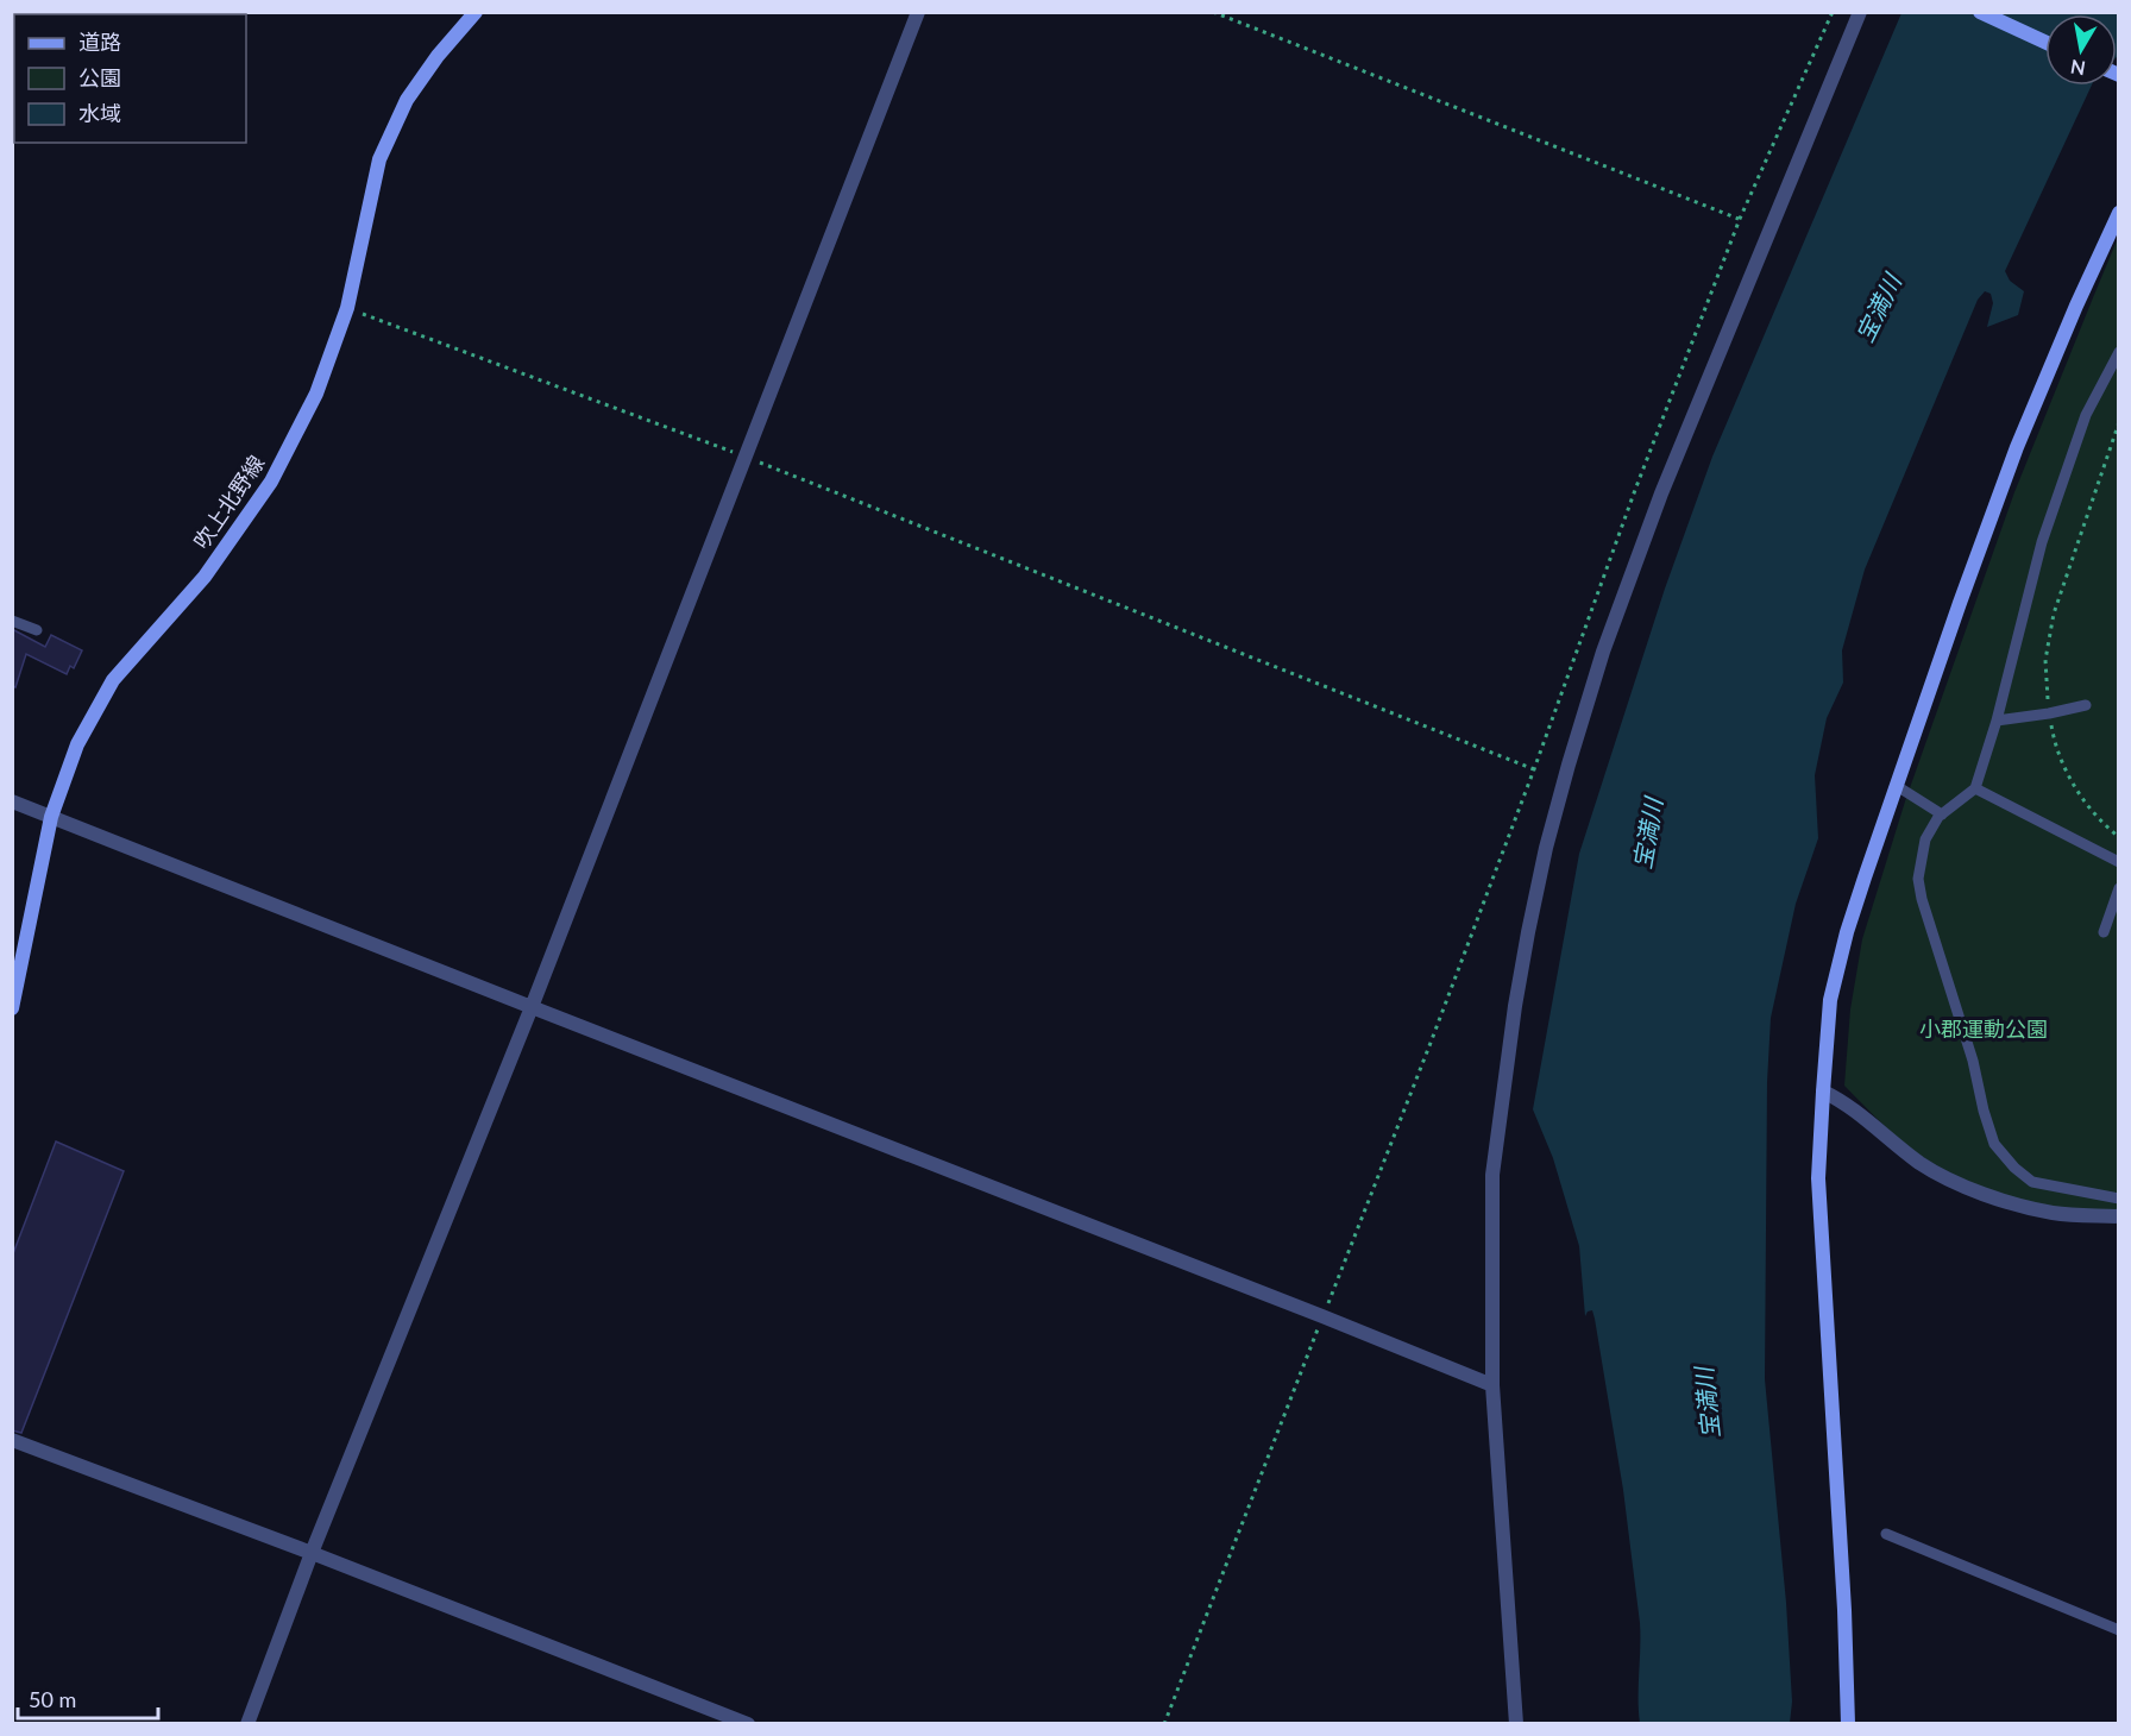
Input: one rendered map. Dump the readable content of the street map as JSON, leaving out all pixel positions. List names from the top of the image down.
{
  "streets": {
    "street": ["吹上北野線"]
  },
  "water": ["宝満川"],
  "parks": ["小郡運動公園"],
  "legend": ["道路", "公園", "水域"],
  "scale_bar": "50 m",
  "north": "bottom"
}
